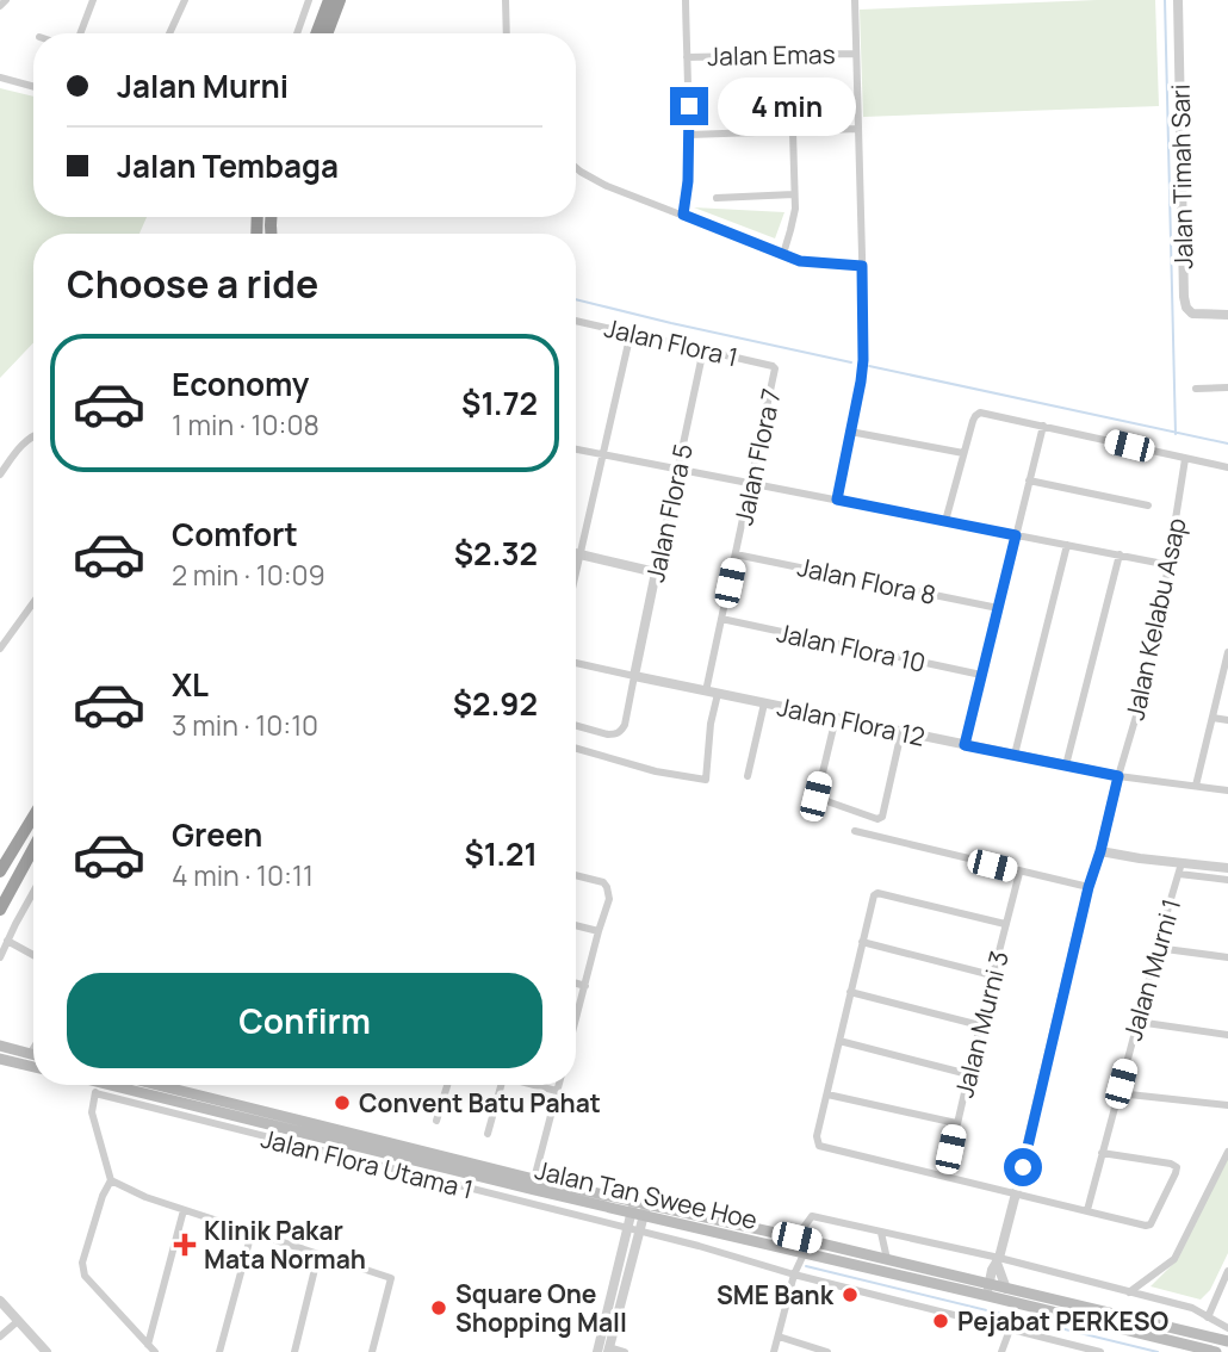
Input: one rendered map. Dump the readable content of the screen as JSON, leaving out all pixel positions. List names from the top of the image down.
{
  "streets": {
    "main road": ["Jalan Tan Swee Hoe"],
    "street": [
      "Jalan Emas",
      "Jalan Timah Sari",
      "Jalan Flora 1",
      "Jalan Flora 7",
      "Jalan Flora 5",
      "Jalan Flora 8",
      "Jalan Kelabu Asap",
      "Jalan Flora 10",
      "Jalan Flora 12",
      "Jalan Murni 1",
      "Jalan Murni 3",
      "Jalan Flora Utama 1"
    ]
  },
  "crossings": [
    ["Jalan Flora 1", "Jalan Flora 7"],
    ["Jalan Flora 1", "Jalan Flora 5"],
    ["Jalan Flora 7", "Jalan Flora 8"],
    ["Jalan Flora 7", "Jalan Flora 10"],
    ["Jalan Flora 7", "Jalan Flora 12"],
    ["Jalan Flora 5", "Jalan Flora 12"],
    ["Jalan Kelabu Asap", "Jalan Flora 12"],
    ["Jalan Flora Utama 1", "Jalan Tan Swee Hoe"]
  ],
  "places": {
    "other": [
      "Convent Batu Pahat",
      "SME Bank",
      "Square One Shopping Mall",
      "Pejabat PERKESO"
    ],
    "health": ["Klinik Pakar Mata Normah"]
  },
  "page": {
    "banner": ["Jalan Murni", "Jalan Tembaga"],
    "bubble": "4 min",
    "heading": "Choose a ride",
    "list": [
      {
        "name": "Economy",
        "note": "1 min · 10:08",
        "value": "$1.72"
      },
      {
        "name": "Comfort",
        "note": "2 min · 10:09",
        "value": "$2.32"
      },
      {
        "name": "XL",
        "note": "3 min · 10:10",
        "value": "$2.92"
      },
      {
        "name": "Green",
        "note": "4 min · 10:11",
        "value": "$1.21"
      }
    ],
    "buttons": "Confirm"
  }
}
